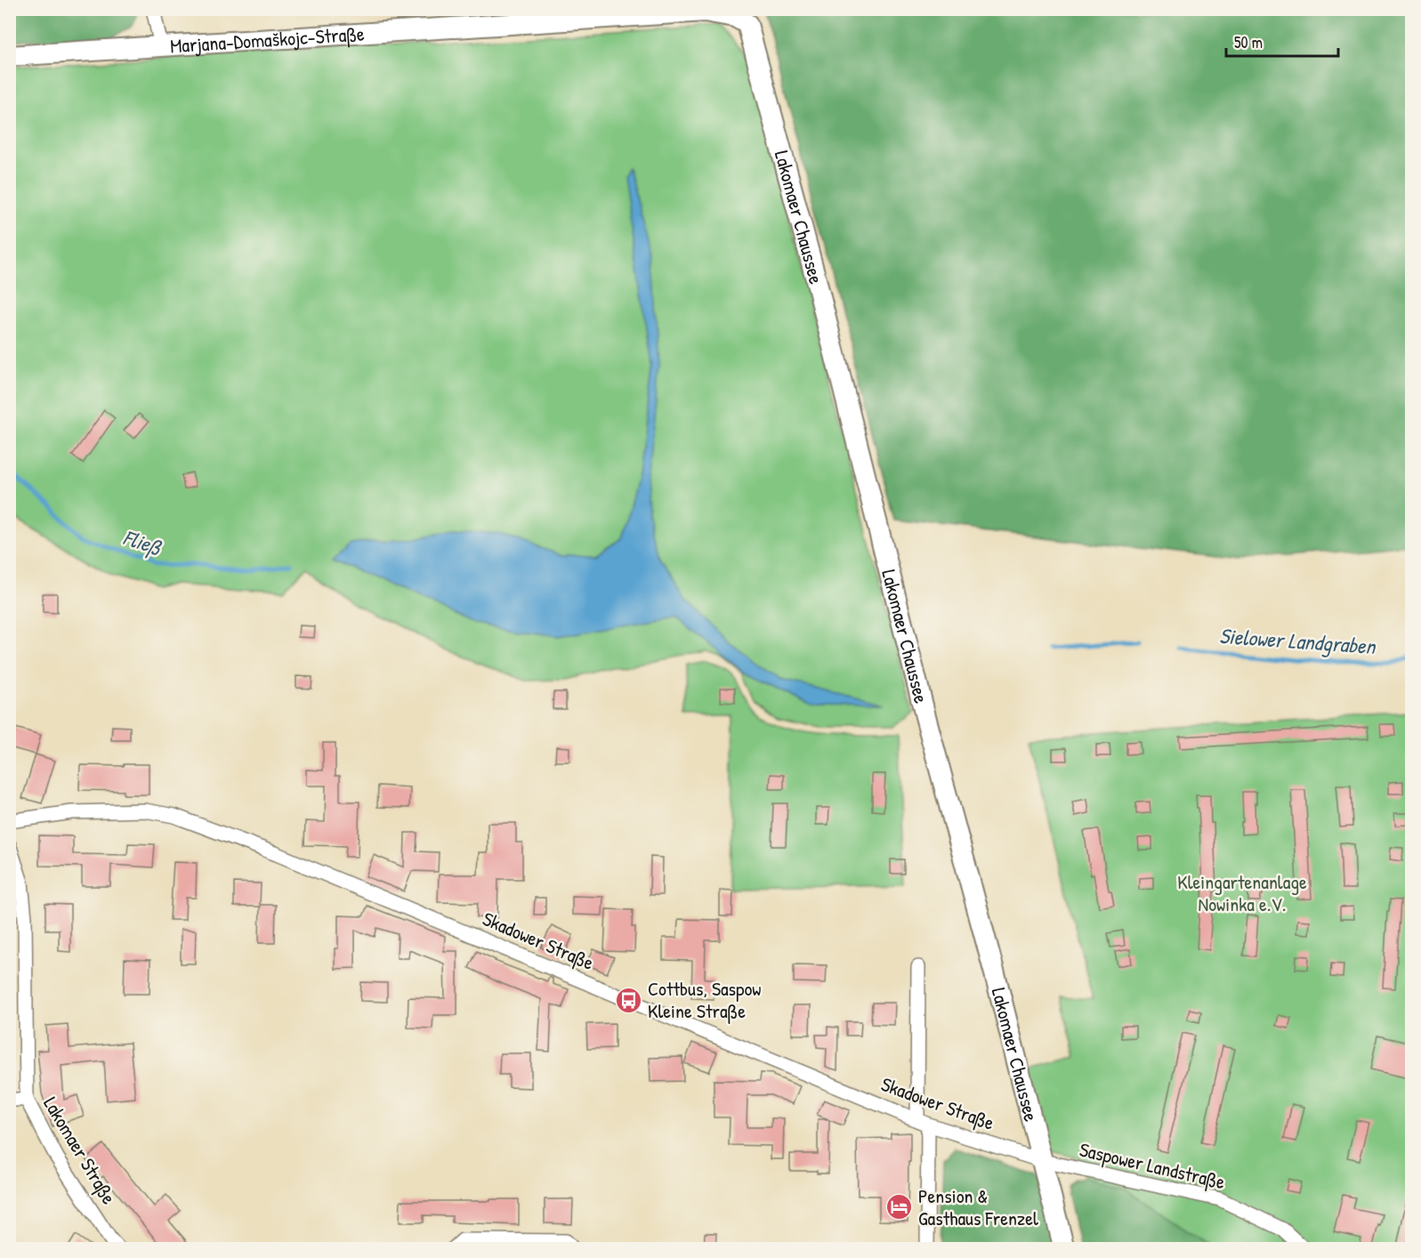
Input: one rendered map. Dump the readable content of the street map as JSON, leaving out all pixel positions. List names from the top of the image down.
{
  "streets": {
    "street": [
      "Marjana-Domaškojc-Straße",
      "Lakomaer Chaussee",
      "Skadower Straße",
      "Lakomaer Straße",
      "Saspower Landstraße"
    ]
  },
  "crossings": [
    ["Marjana-Domaškojc-Straße", "Lakomaer Chaussee"],
    ["Lakomaer Chaussee", "Skadower Straße"],
    ["Lakomaer Chaussee", "Saspower Landstraße"],
    ["Skadower Straße", "Saspower Landstraße"]
  ],
  "water": ["Fließ", "Sielower Landgraben"],
  "parks": ["Kleingartenanlage Nowinka e.V."],
  "places": {
    "bus stop": ["Cottbus, Saspow Kleine Straße"],
    "hotel": ["Pension & Gasthaus Frenzel"]
  },
  "scale_bar": "50 m"
}
